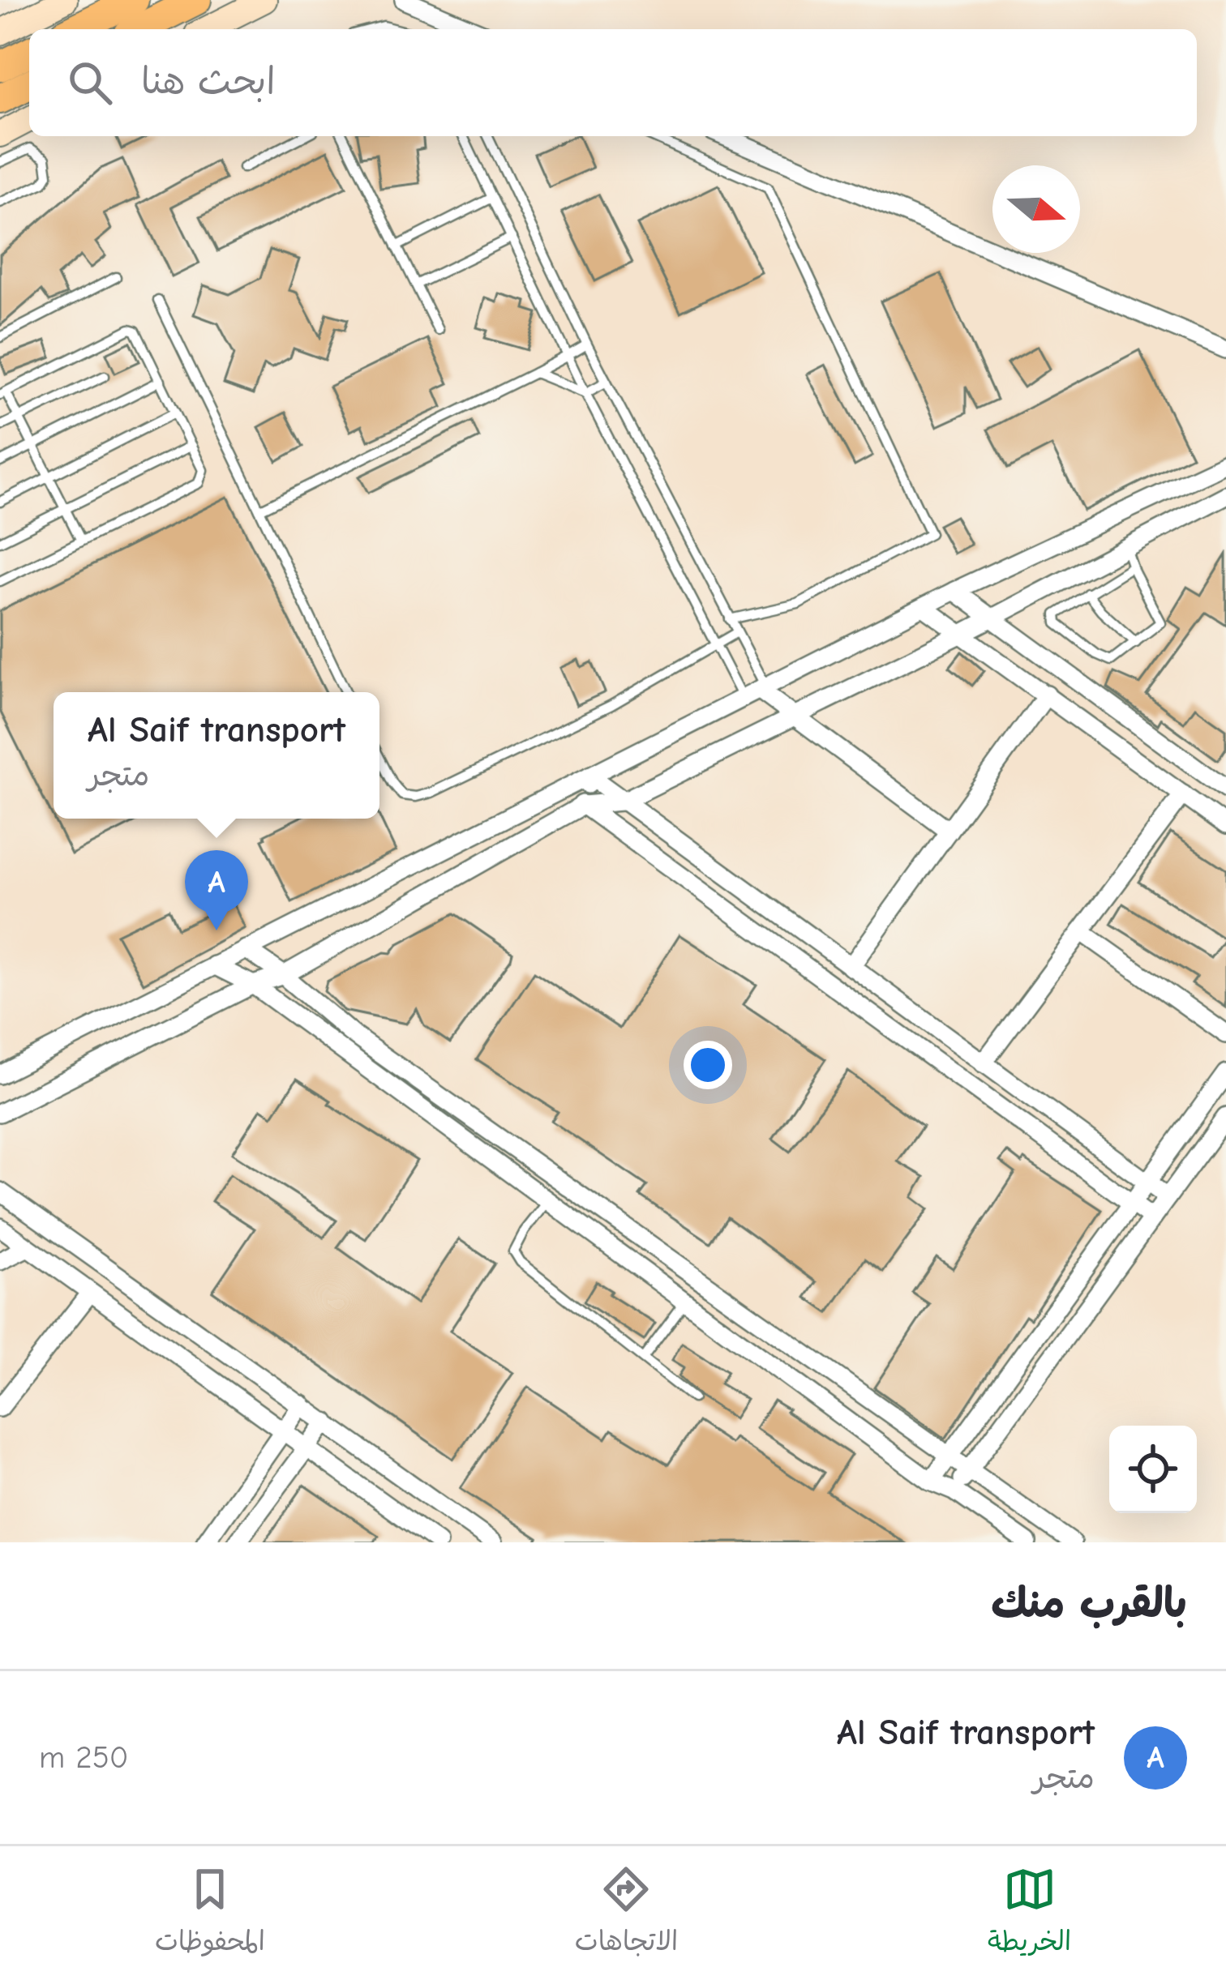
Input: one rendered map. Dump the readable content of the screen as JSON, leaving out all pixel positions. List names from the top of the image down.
{
  "north": "right",
  "page": {
    "search": "ابحث هنا",
    "popup": ["Al Saif transport", "متجر"],
    "pins": "A",
    "heading": "بالقرب منك",
    "list": [
      {
        "mark": "A",
        "name": "Al Saif transport",
        "note": "متجر",
        "value": "250 m"
      }
    ],
    "nav": ["الخريطة", "الاتجاهات", "المحفوظات"]
  }
}
